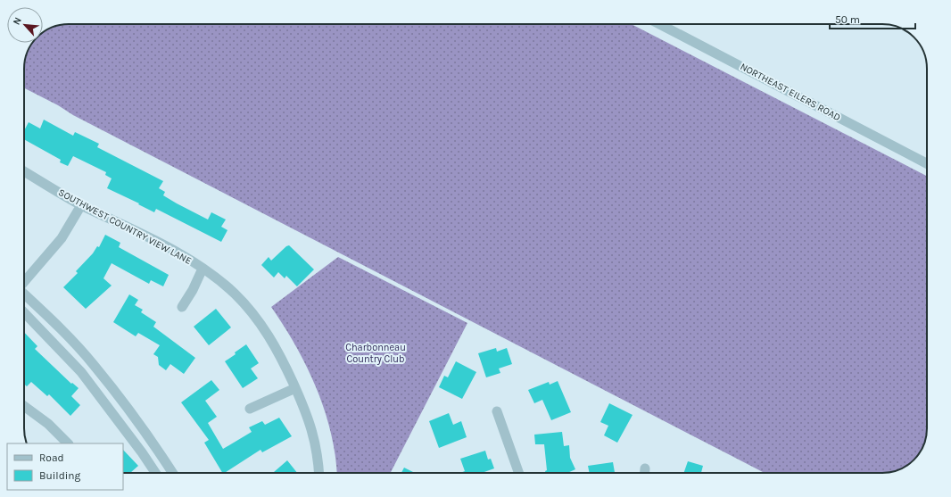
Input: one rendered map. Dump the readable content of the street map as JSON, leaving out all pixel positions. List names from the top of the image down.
{
  "streets": {
    "street": ["NORTHEAST EILERS ROAD", "SOUTHWEST COUNTRY VIEW LANE"]
  },
  "parks": ["Charbonneau Country Club"],
  "legend": ["Road", "Building"],
  "scale_bar": "50 m",
  "north": "top left"
}
